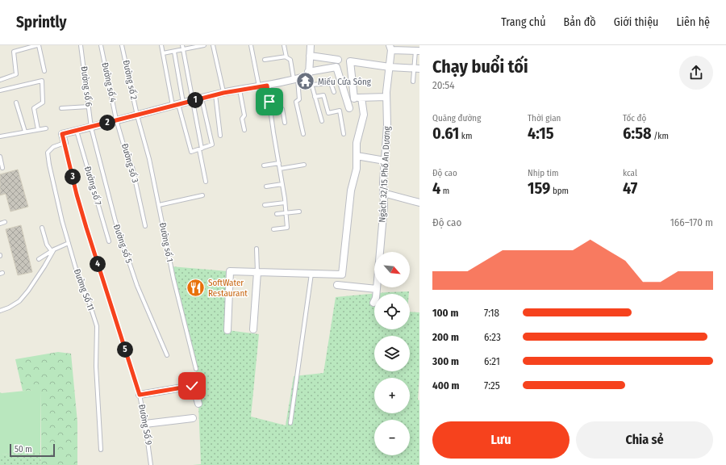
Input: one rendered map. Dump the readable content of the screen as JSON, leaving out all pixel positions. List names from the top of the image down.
{
  "streets": {
    "street": ["Ngách 32/15 Phố An Dương"],
    "lane": [
      "Đường số 2",
      "Đường số 4",
      "Đường số 6",
      "Đường số 3",
      "Đường số 7",
      "Đường số 1",
      "Đường số 5",
      "Đường Số 11",
      "Đường Số 9"
    ]
  },
  "crossings": [
    ["Đường số 2", "Đường số 1"],
    ["Đường số 4", "Đường số 3"],
    ["Đường số 6", "Đường số 5"],
    ["Đường Số 11", "Đường Số 9"]
  ],
  "places": {
    "temple": ["Miếu Cửa Sông"],
    "restaurant": ["SoftWater Restaurant"]
  },
  "scale_bar": "50 m",
  "north": "bottom right",
  "page": {
    "header": "Sprintly",
    "nav": [
      "Trang chủ",
      "Bản đồ",
      "Giới thiệu",
      "Liên hệ"
    ],
    "heading": ["Chạy buổi tối", "20:54"],
    "pins": [
      "1",
      "2",
      "3",
      "4",
      "5"
    ],
    "stats": [
      ["Quãng đường", "0.61 km"],
      ["Thời gian", "4:15"],
      ["Tốc độ", "6:58 /km"],
      ["Độ cao", "4 m"],
      ["Nhịp tim", "159 bpm"],
      ["kcal", "47"]
    ],
    "chart": ["Độ cao", "166–170 m"],
    "map_buttons": ["+", "−"],
    "list": [
      {
        "name": "100 m",
        "note": "7:18"
      },
      {
        "name": "200 m",
        "note": "6:23"
      },
      {
        "name": "300 m",
        "note": "6:21"
      },
      {
        "name": "400 m",
        "note": "7:25"
      }
    ],
    "buttons": ["Lưu", "Chia sẻ"],
    "scale": "50 m"
  }
}
